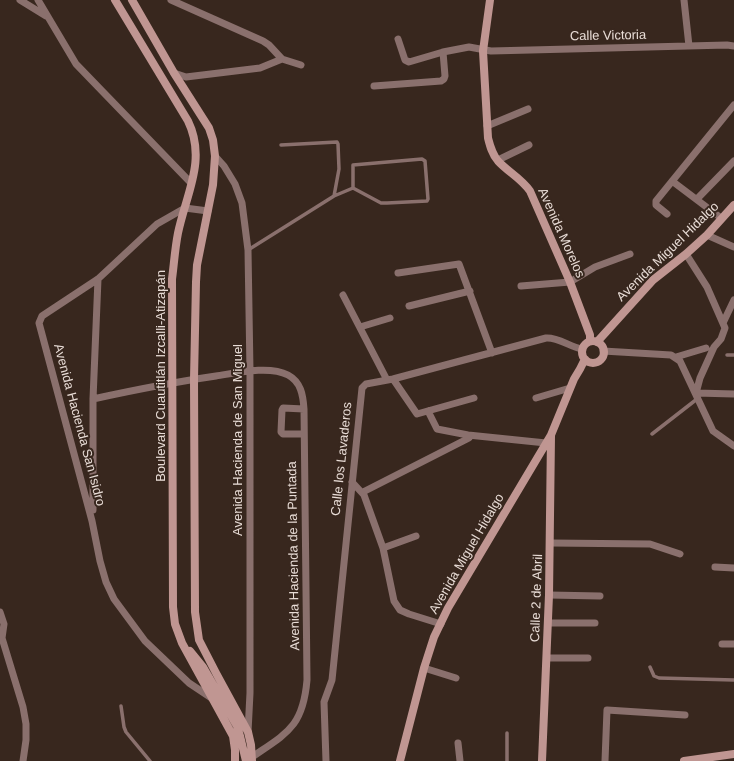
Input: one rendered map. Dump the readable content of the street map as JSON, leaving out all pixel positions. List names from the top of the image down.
{
  "streets": {
    "main road": [
      "Avenida Morelos",
      "Avenida Miguel Hidalgo",
      "Boulevard Cuautitlán Izcalli-Atizapán",
      "Calle 2 de Abril"
    ],
    "street": [
      "Calle Victoria",
      "Avenida Hacienda San Isidro",
      "Avenida Hacienda de San Miguel",
      "Calle los Lavaderos",
      "Avenida Hacienda de la Puntada"
    ]
  },
  "crossings": [
    ["Calle Victoria", "Avenida Morelos"],
    ["Avenida Morelos", "Avenida Miguel Hidalgo"],
    ["Avenida Morelos", "Calle los Lavaderos"],
    ["Avenida Miguel Hidalgo", "Calle los Lavaderos"],
    ["Avenida Miguel Hidalgo", "Calle 2 de Abril"],
    ["Boulevard Cuautitlán Izcalli-Atizapán", "Avenida Hacienda San Isidro"],
    ["Boulevard Cuautitlán Izcalli-Atizapán", "Avenida Hacienda de la Puntada"],
    ["Avenida Hacienda de San Miguel", "Avenida Hacienda de la Puntada"]
  ]
}
